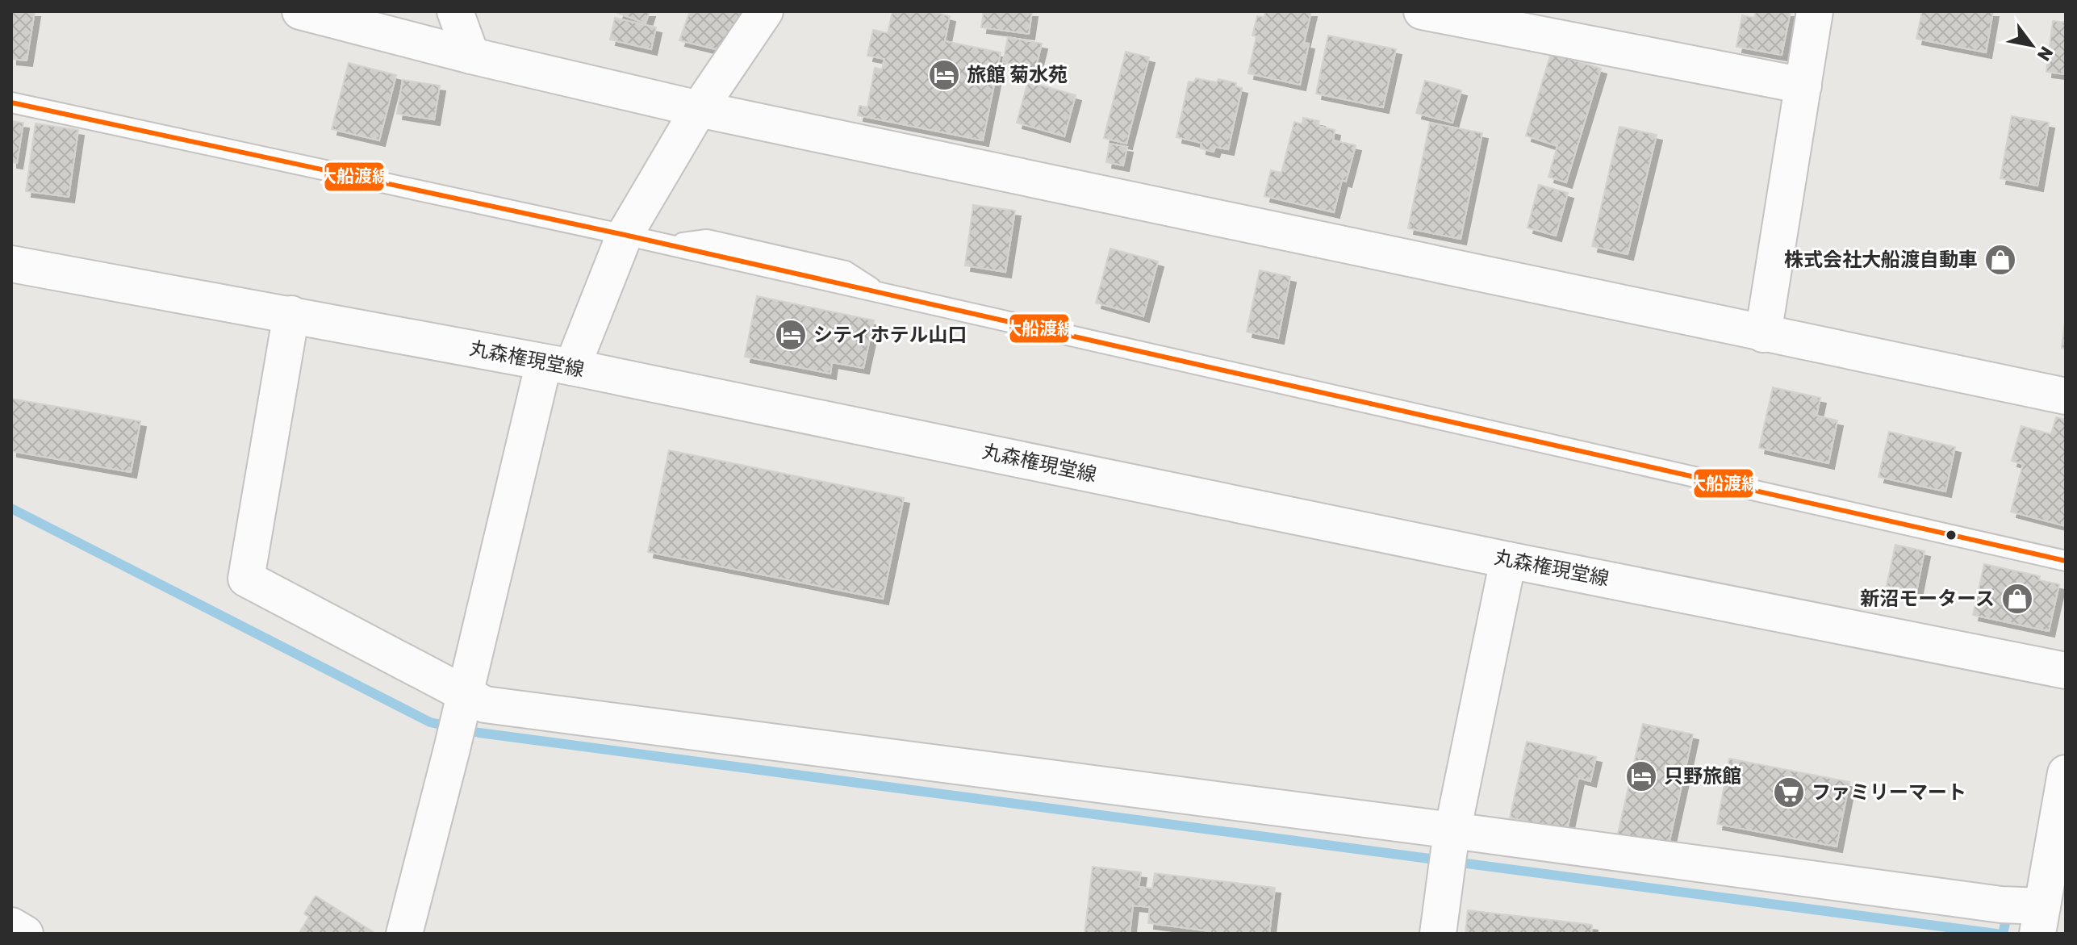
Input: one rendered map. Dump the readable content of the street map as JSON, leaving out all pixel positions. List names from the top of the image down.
{
  "streets": {
    "street": ["丸森権現堂線"]
  },
  "places": {
    "hotel": ["旅館 菊水苑", "シティホテル山口", "只野旅館"],
    "shop": ["株式会社大船渡自動車", "新沼モータース"],
    "supermarket": ["ファミリーマート"]
  },
  "lines": ["transit line 大船渡線"],
  "north": "bottom right"
}
